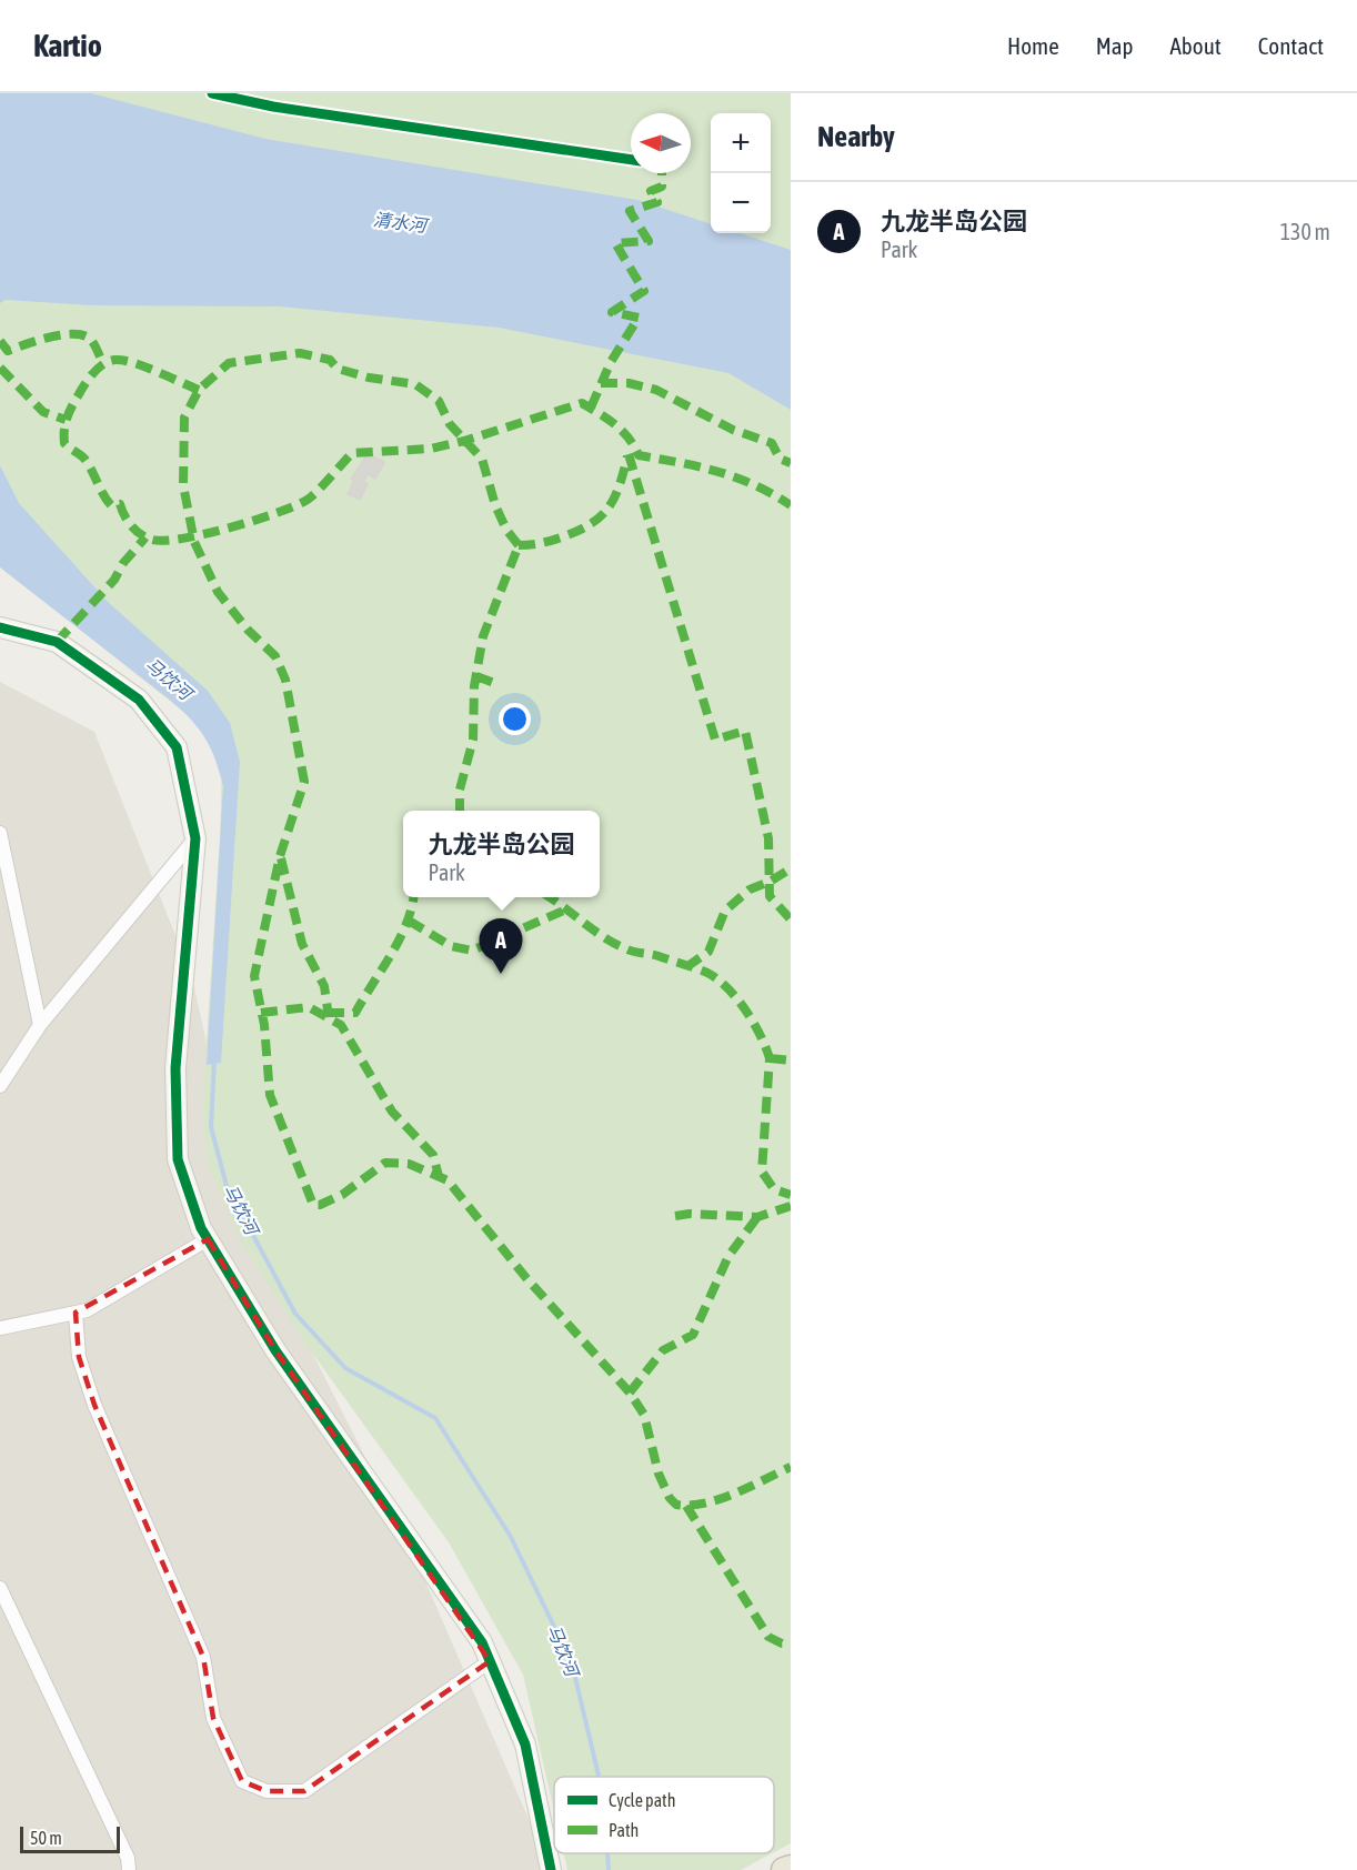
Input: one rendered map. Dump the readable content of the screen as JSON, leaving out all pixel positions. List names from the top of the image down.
{
  "water": ["清水河", "马饮河"],
  "legend": ["Cycle path", "Path"],
  "scale_bar": "50 m",
  "north": "left",
  "page": {
    "header": "Kartio",
    "nav": [
      "Home",
      "Map",
      "About",
      "Contact"
    ],
    "heading": "Nearby",
    "map_buttons": ["+", "−"],
    "list": [
      {
        "mark": "A",
        "name": "九龙半岛公园",
        "note": "Park",
        "value": "130 m"
      }
    ],
    "popup": ["九龙半岛公园", "Park"],
    "pins": "A",
    "scale": "50 m"
  }
}
